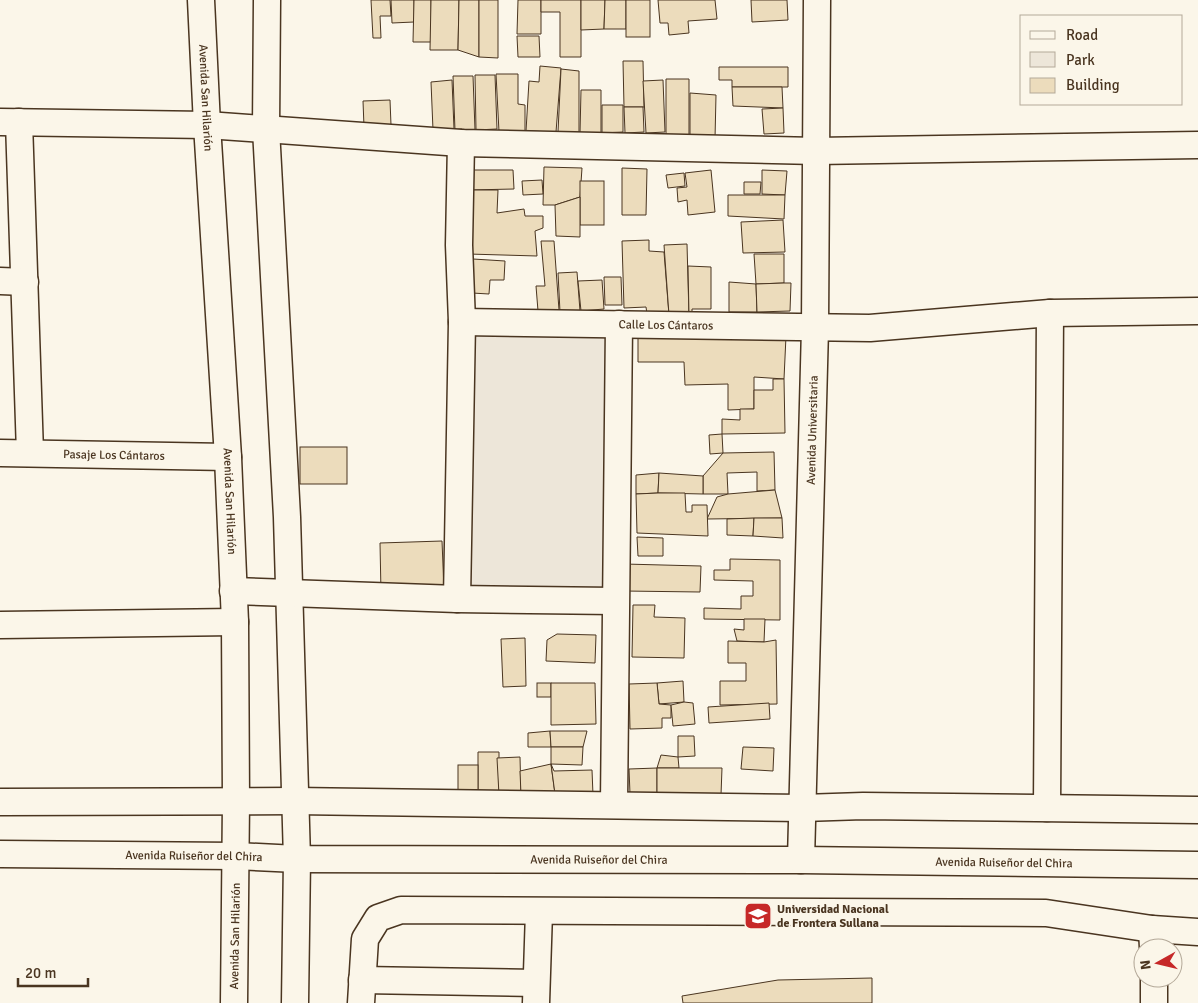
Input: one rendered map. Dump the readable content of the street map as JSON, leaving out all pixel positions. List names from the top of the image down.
{
  "streets": {
    "street": [
      "Avenida San Hilarión",
      "Calle Los Cántaros",
      "Avenida Universitaria",
      "Pasaje Los Cántaros",
      "Avenida Ruiseñor del Chira"
    ]
  },
  "crossings": [
    ["Avenida San Hilarión", "Pasaje Los Cántaros"],
    ["Avenida San Hilarión", "Avenida Ruiseñor del Chira"],
    ["Calle Los Cántaros", "Avenida Universitaria"],
    ["Avenida Universitaria", "Avenida Ruiseñor del Chira"]
  ],
  "places": {
    "school or university": ["Universidad Nacional de Frontera Sullana"]
  },
  "legend": ["Road", "Park", "Building"],
  "scale_bar": "20 m",
  "north": "left"
}
